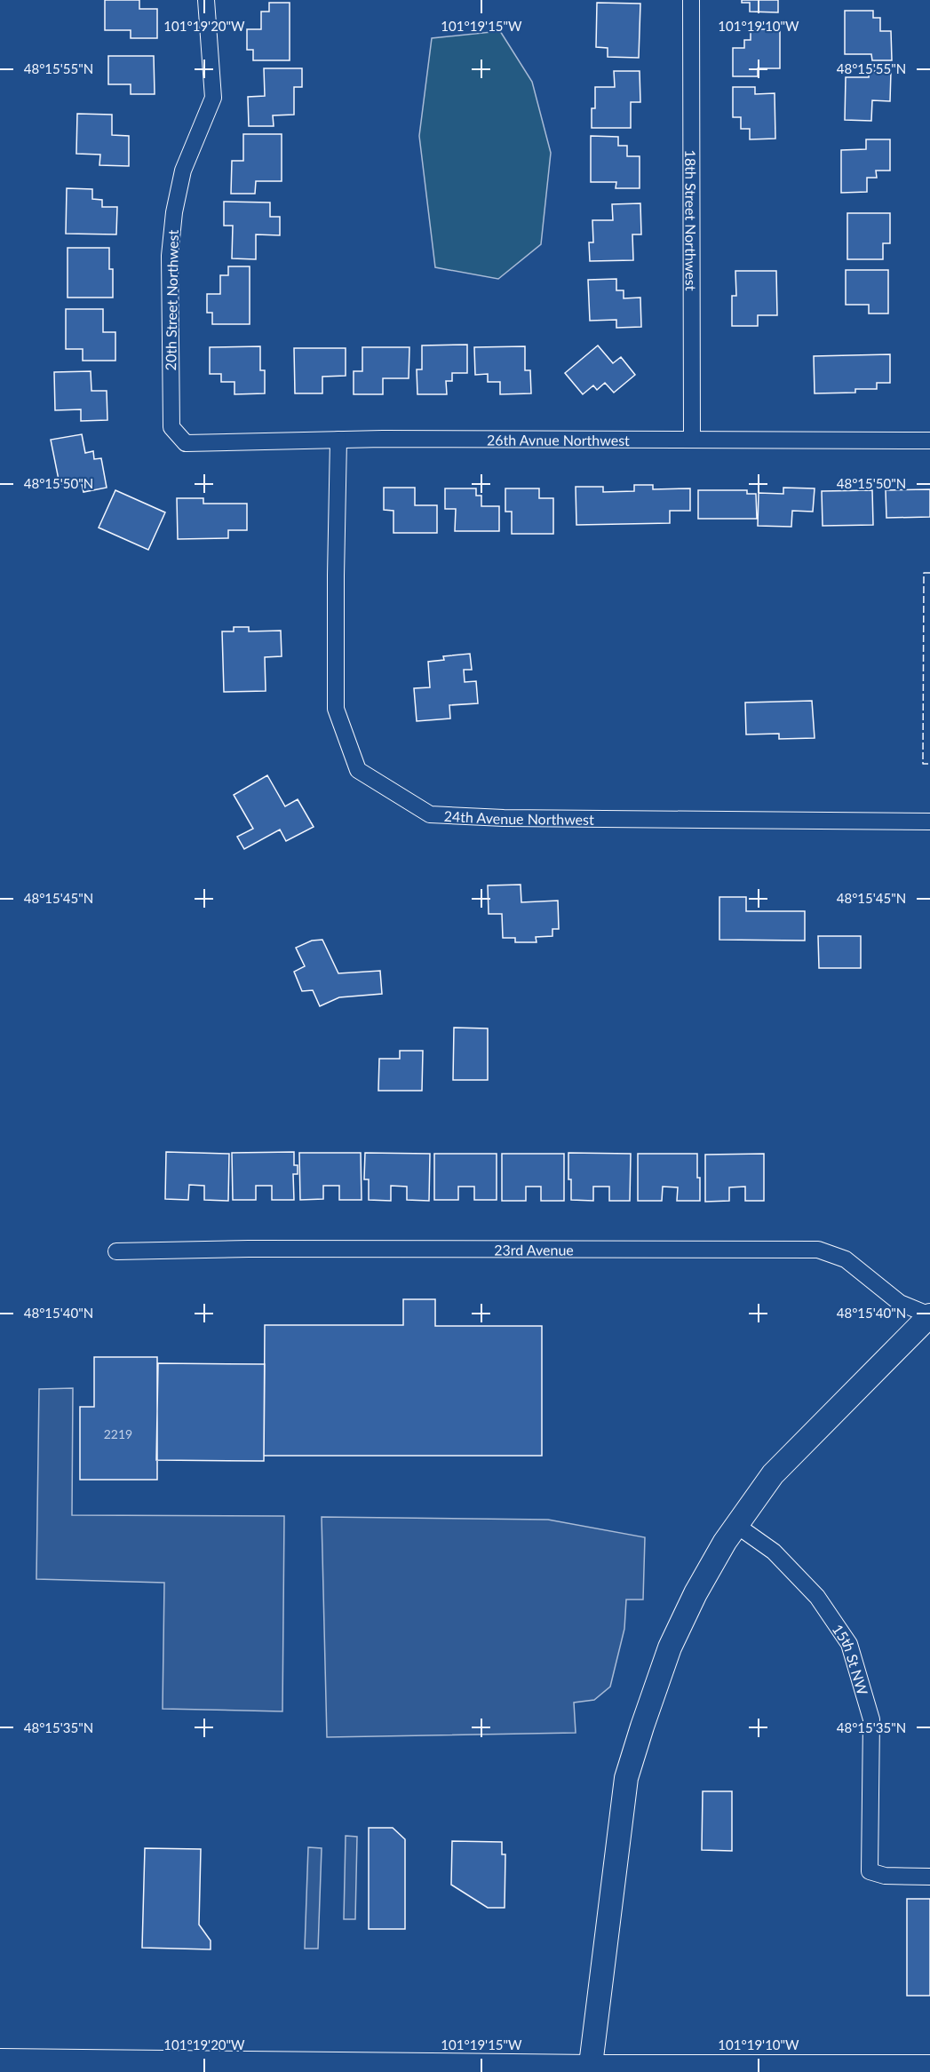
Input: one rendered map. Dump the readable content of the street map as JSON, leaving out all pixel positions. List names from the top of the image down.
{
  "streets": {
    "street": [
      "18th Street Northwest",
      "20th Street Northwest",
      "26th Avnue Northwest",
      "24th Avenue Northwest",
      "23rd Avenue",
      "15th St NW"
    ]
  },
  "crossings": [
    ["18th Street Northwest", "26th Avnue Northwest"],
    ["20th Street Northwest", "26th Avnue Northwest"],
    ["26th Avnue Northwest", "24th Avenue Northwest"]
  ],
  "house_numbers": ["2219"],
  "coordinates": [
    "101°19'20\"W",
    "101°19'15\"W",
    "101°19'10\"W",
    "48°15'55\"N",
    "48°15'50\"N",
    "48°15'45\"N",
    "48°15'40\"N",
    "48°15'35\"N"
  ]
}
